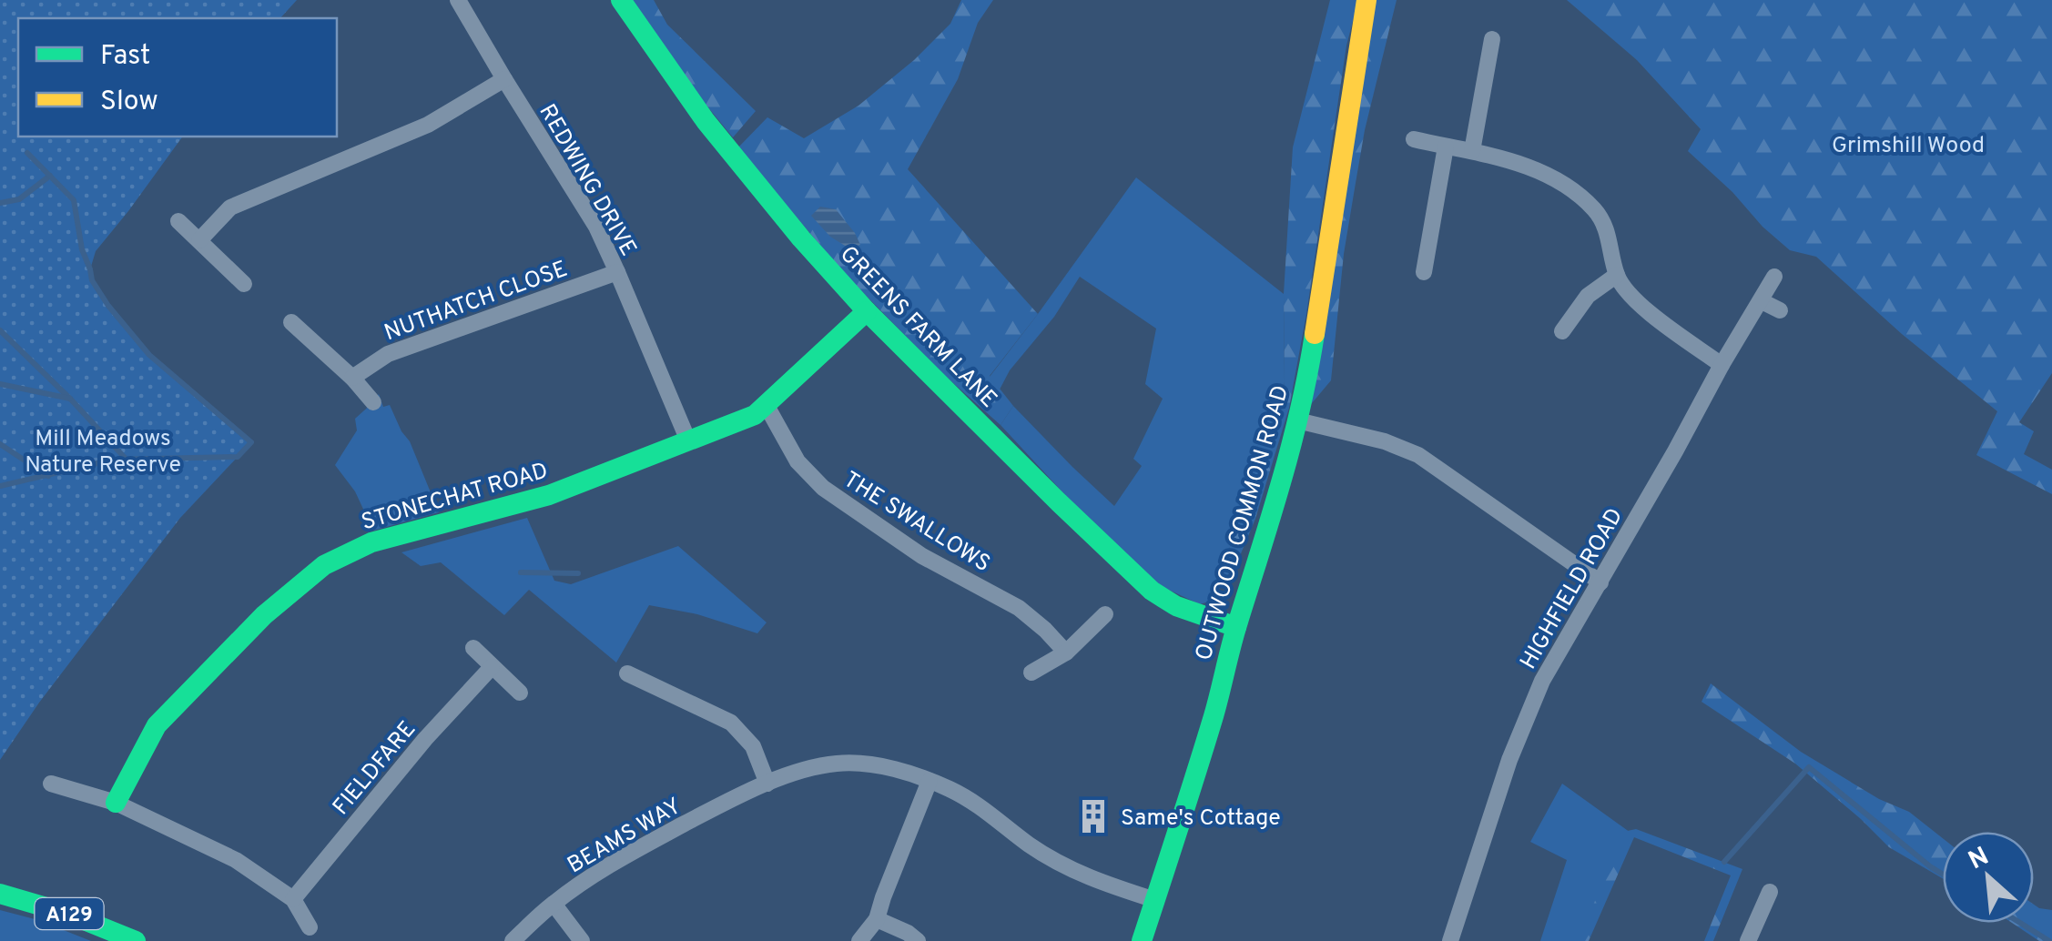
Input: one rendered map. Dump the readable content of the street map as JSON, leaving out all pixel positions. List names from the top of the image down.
{
  "streets": {
    "street": [
      "REDWING DRIVE",
      "NUTHATCH CLOSE",
      "GREENS FARM LANE",
      "STONECHAT ROAD",
      "THE SWALLOWS",
      "OUTWOOD COMMON ROAD",
      "HIGHFIELD ROAD",
      "FIELDFARE",
      "BEAMS WAY",
      "A129"
    ]
  },
  "crossings": [
    ["REDWING DRIVE", "NUTHATCH CLOSE"],
    ["REDWING DRIVE", "STONECHAT ROAD"],
    ["GREENS FARM LANE", "STONECHAT ROAD"],
    ["GREENS FARM LANE", "OUTWOOD COMMON ROAD"],
    ["STONECHAT ROAD", "THE SWALLOWS"],
    ["OUTWOOD COMMON ROAD", "BEAMS WAY"]
  ],
  "parks": ["Grimshill Wood", "Mill Meadows Nature Reserve"],
  "places": {
    "building": ["Same's Cottage"]
  },
  "legend": ["Fast", "Slow"],
  "north": "top left"
}
